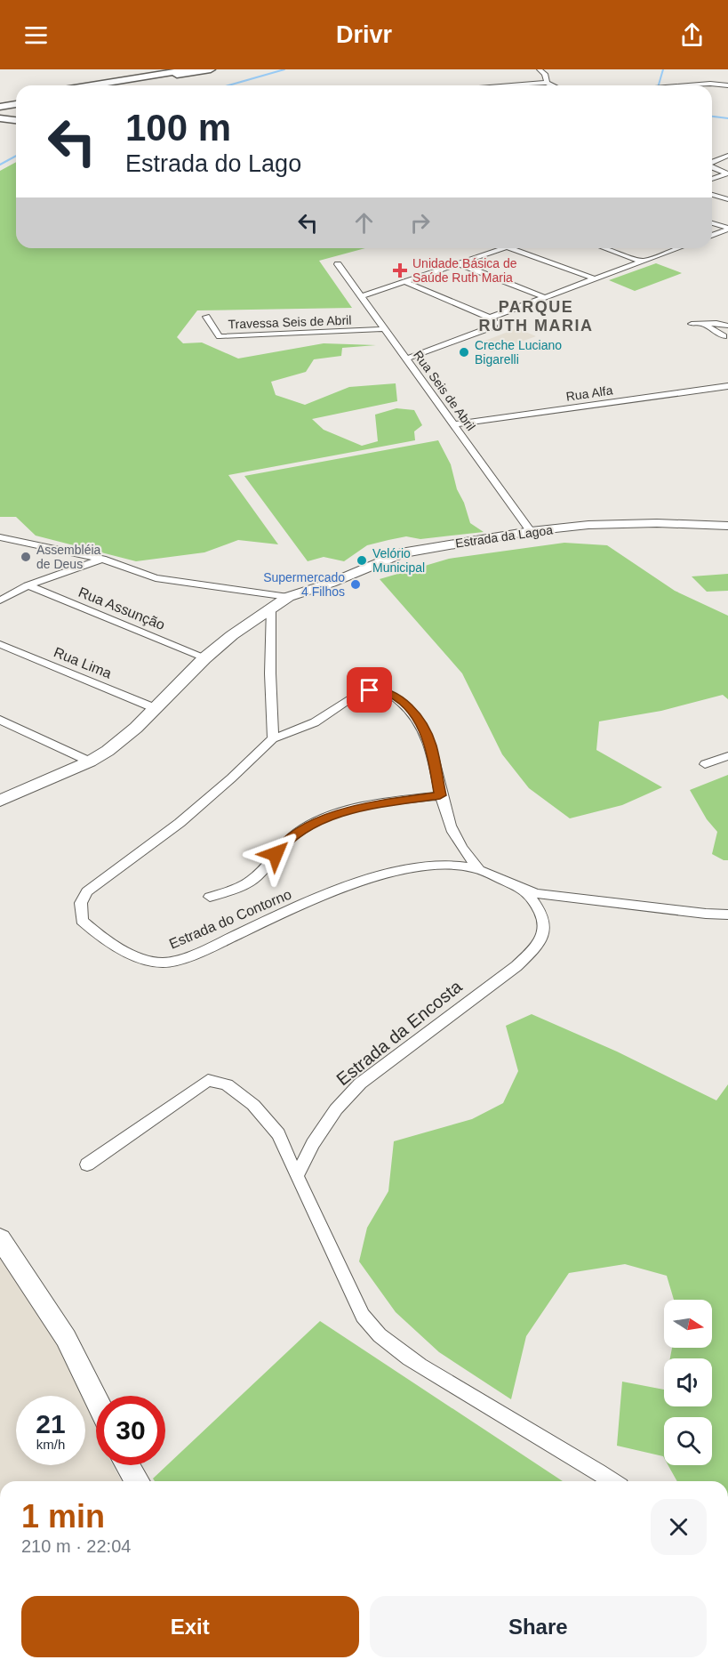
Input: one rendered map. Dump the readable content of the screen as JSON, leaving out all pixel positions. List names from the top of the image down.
{
  "streets": {
    "street": [
      "Travessa Seis de Abril",
      "Rua Seis de Abril",
      "Rua Alfa",
      "Estrada da Lagoa",
      "Rua Assunção",
      "Rua Lima",
      "Estrada do Contorno",
      "Estrada da Encosta"
    ]
  },
  "crossings": [
    ["Travessa Seis de Abril", "Rua Seis de Abril"],
    ["Rua Seis de Abril", "Rua Alfa"],
    ["Rua Seis de Abril", "Estrada da Lagoa"],
    ["Estrada da Lagoa", "Rua Assunção"],
    ["Estrada da Lagoa", "Rua Lima"],
    ["Estrada do Contorno", "Estrada da Encosta"]
  ],
  "districts": ["PARQUE RUTH MARIA"],
  "places": {
    "health": ["Unidade Básica de Saúde Ruth Maria"],
    "other": [
      "Creche Luciano Bigarelli",
      "Assembléia de Deus",
      "Velório Municipal",
      "Supermercado 4 Filhos"
    ]
  },
  "north": "right",
  "page": {
    "header": "Drivr",
    "turn": ["100 m", "Estrada do Lago"],
    "speed": "21 km/h",
    "limit": "30",
    "heading": ["1 min", "210 m · 22:04"],
    "buttons": ["Exit", "Share"]
  }
}
